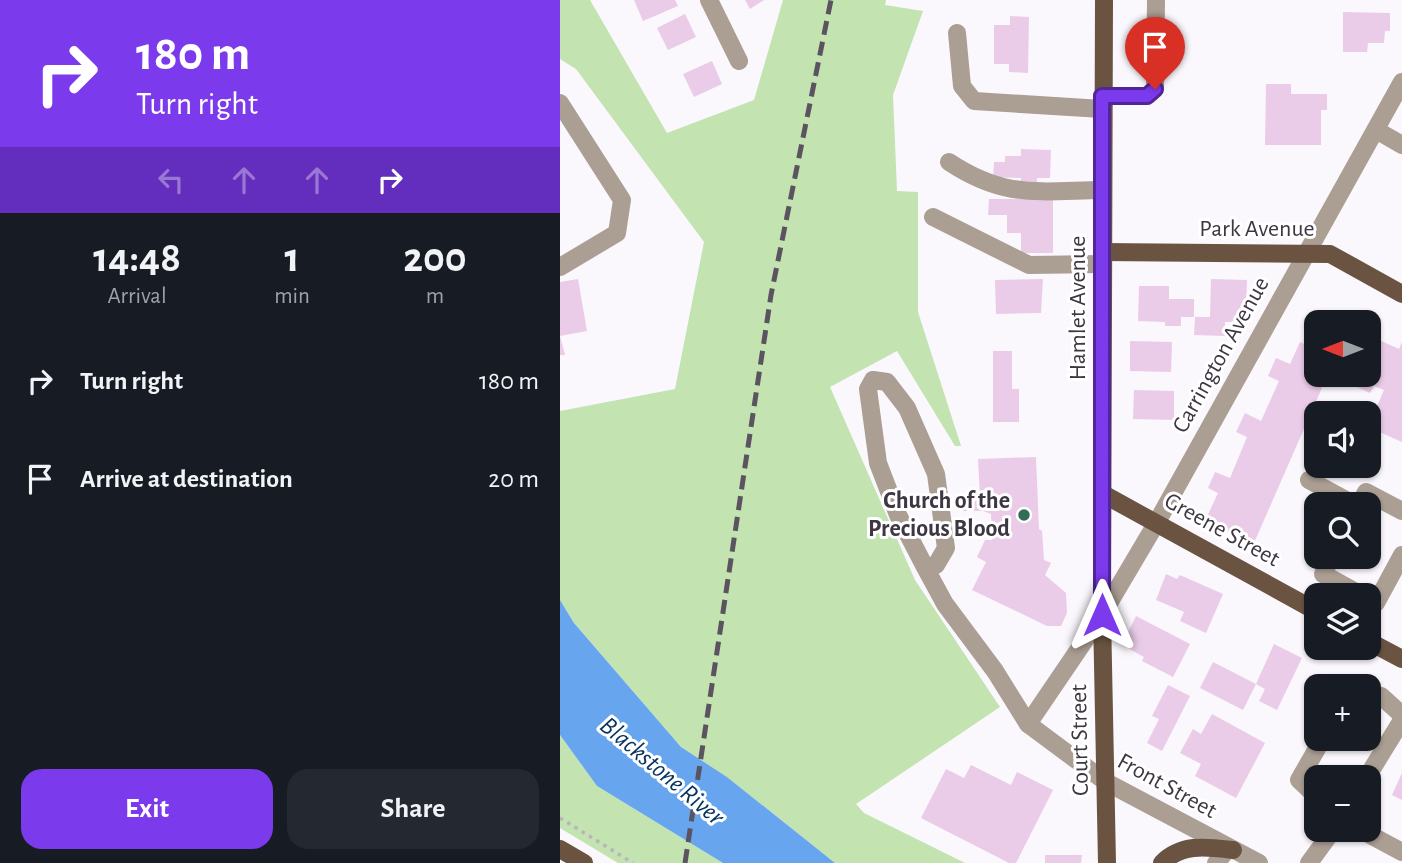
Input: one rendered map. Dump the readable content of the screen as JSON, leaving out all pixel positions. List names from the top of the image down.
{
  "streets": {
    "main road": [
      "Park Avenue",
      "Hamlet Avenue",
      "Greene Street",
      "Court Street"
    ],
    "street": ["Carrington Avenue", "Front Street"]
  },
  "crossings": [
    ["Park Avenue", "Hamlet Avenue"],
    ["Park Avenue", "Carrington Avenue"],
    ["Hamlet Avenue", "Carrington Avenue"],
    ["Hamlet Avenue", "Greene Street"],
    ["Hamlet Avenue", "Court Street"],
    ["Carrington Avenue", "Greene Street"],
    ["Carrington Avenue", "Court Street"],
    ["Court Street", "Front Street"]
  ],
  "water": ["Blackstone River"],
  "places": ["Church of the Precious Blood"],
  "north": "left",
  "page": {
    "turn": ["180 m", "Turn right"],
    "eta": [
      "14:48",
      "Arrival",
      "1",
      "min",
      "200",
      "m"
    ],
    "map_buttons": ["+", "−"],
    "list": [
      {
        "name": "Turn right",
        "value": "180 m"
      },
      {
        "name": "Arrive at destination",
        "value": "20 m"
      }
    ],
    "buttons": ["Exit", "Share"]
  }
}
